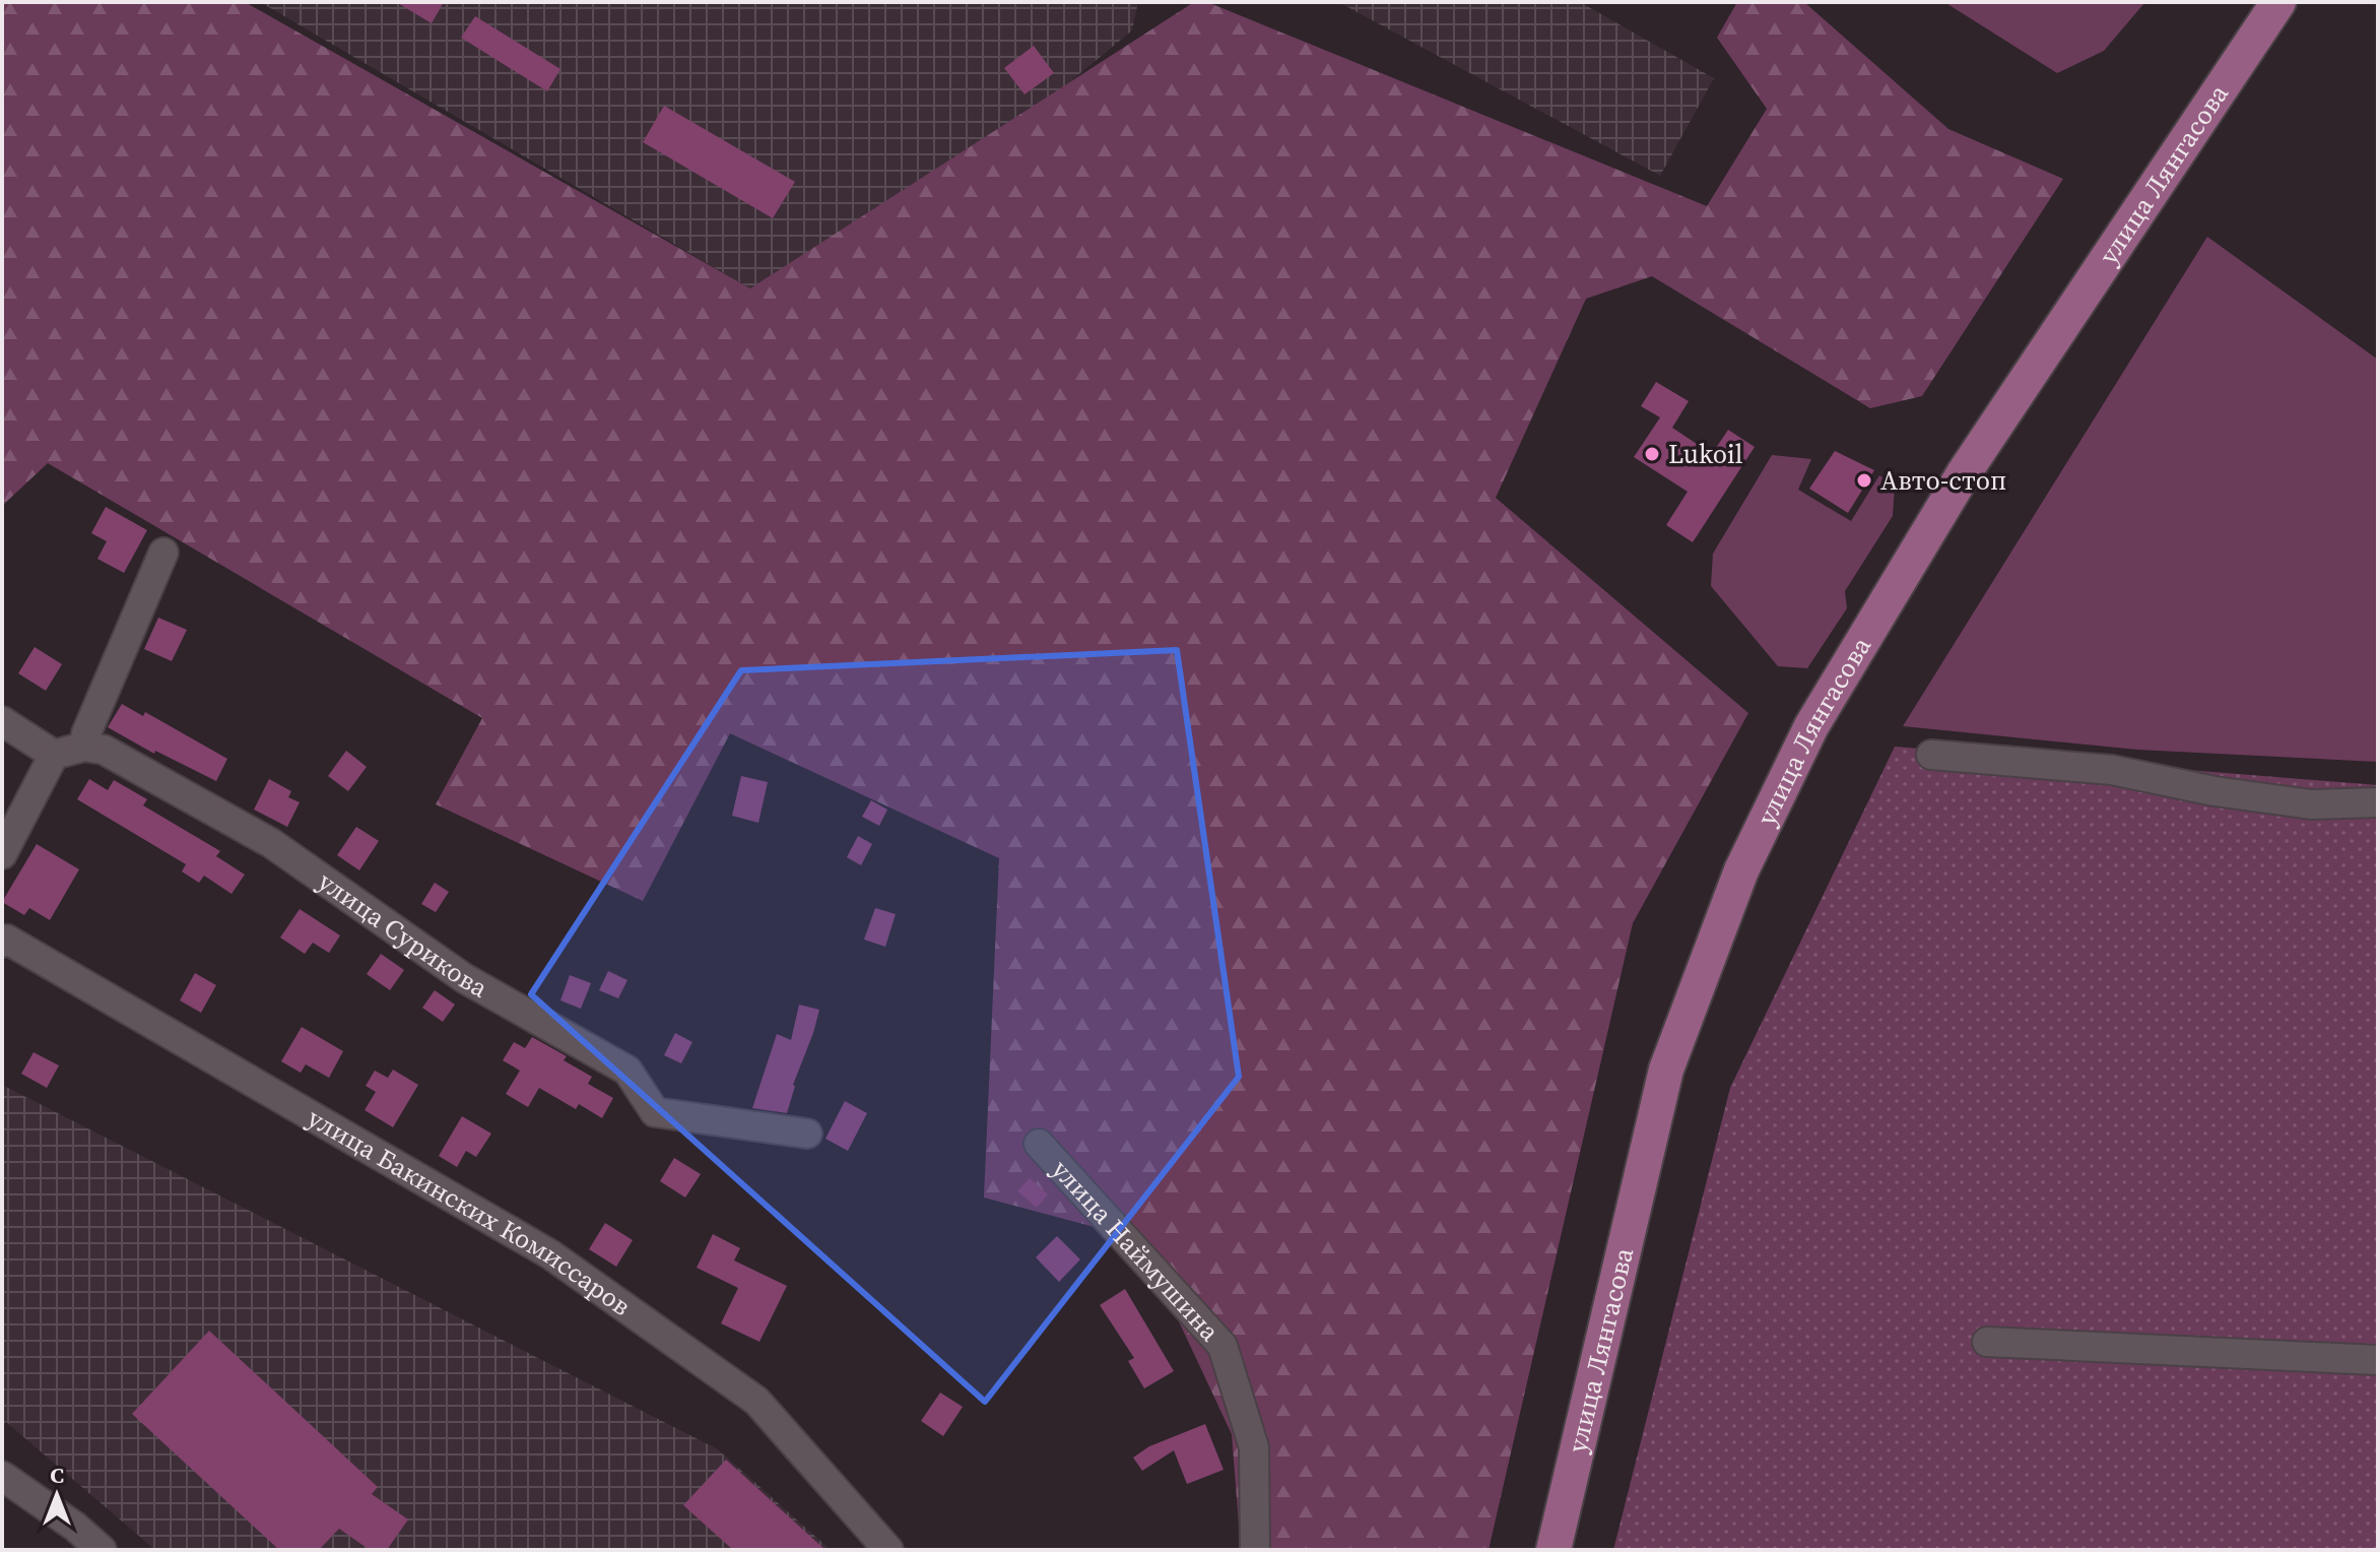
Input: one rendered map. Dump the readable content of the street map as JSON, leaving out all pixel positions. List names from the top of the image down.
{
  "streets": {
    "main road": ["улица Лянгасова"],
    "street": ["улица Сурикова", "улица Бакинских Комиссаров", "улица Наймушина"]
  },
  "places": ["Lukoil", "Авто-стоп"],
  "north": "top"
}
